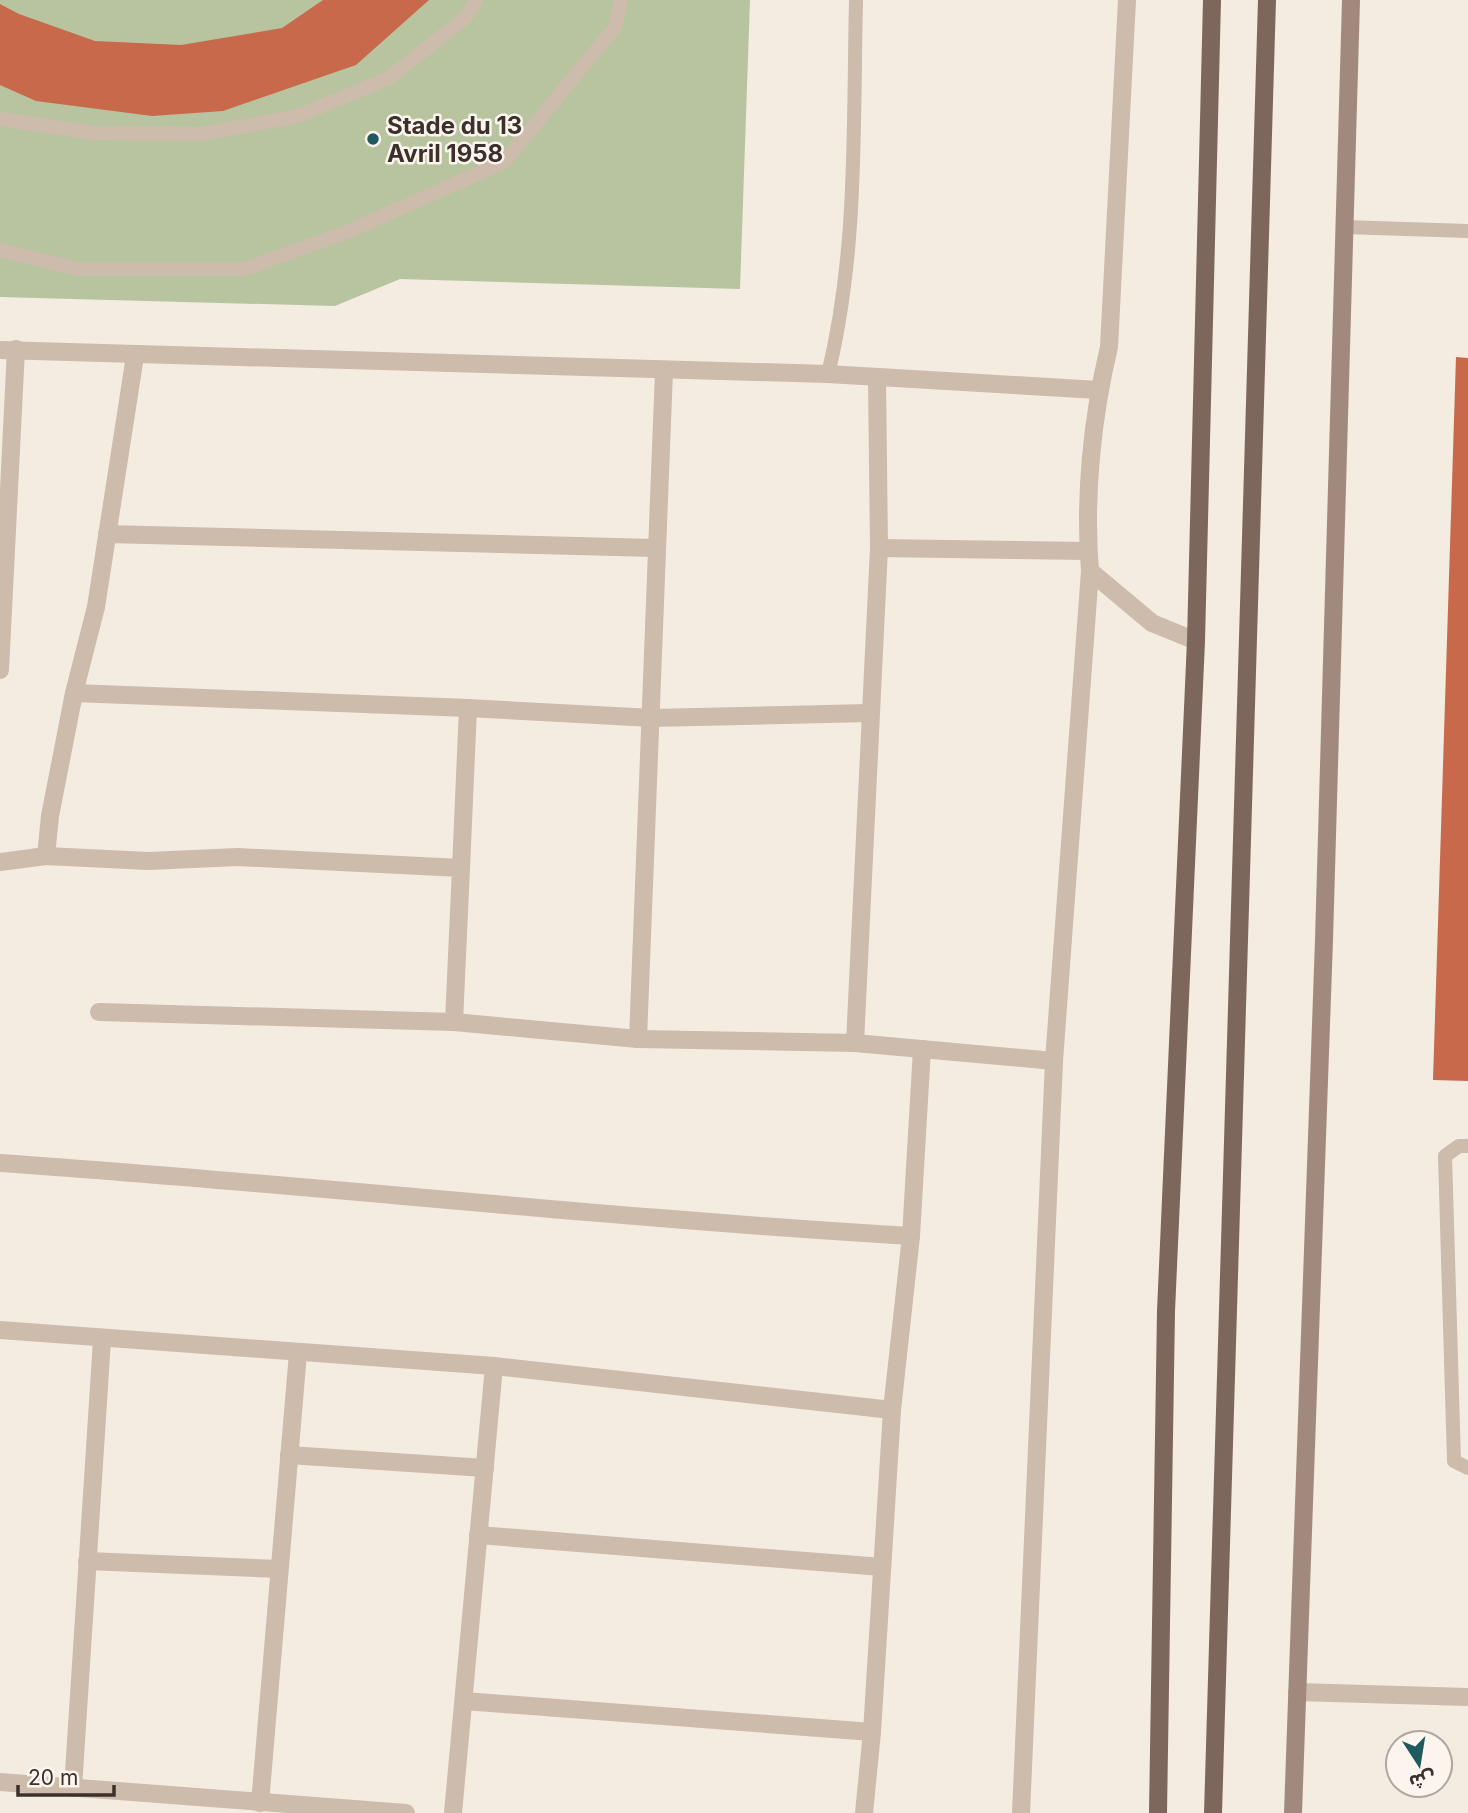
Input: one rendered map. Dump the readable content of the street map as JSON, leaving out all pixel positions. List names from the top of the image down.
{
  "places": ["Stade du 13 Avril 1958"],
  "scale_bar": "20 m",
  "north": "bottom"
}
